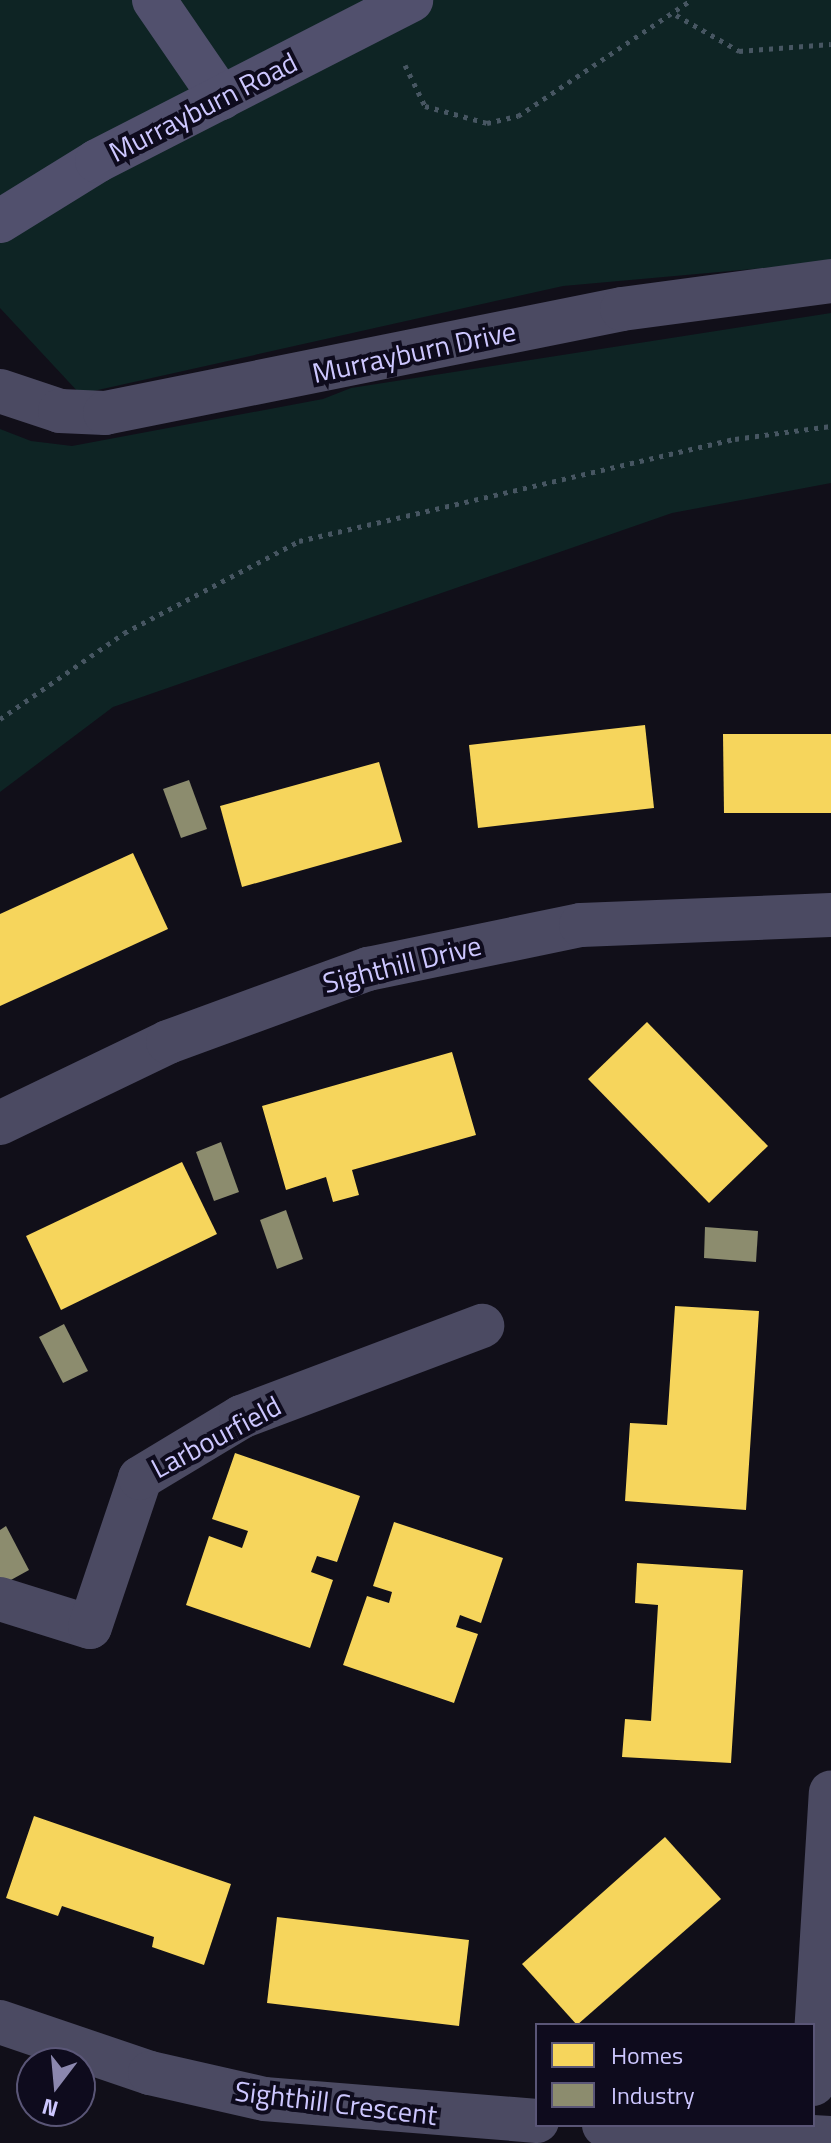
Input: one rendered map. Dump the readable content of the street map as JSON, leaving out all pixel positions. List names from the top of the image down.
{
  "streets": {
    "street": [
      "Murrayburn Road",
      "Murrayburn Drive",
      "Sighthill Drive",
      "Larbourfield",
      "Sighthill Crescent"
    ]
  },
  "legend": ["Homes", "Industry"],
  "north": "bottom"
}
